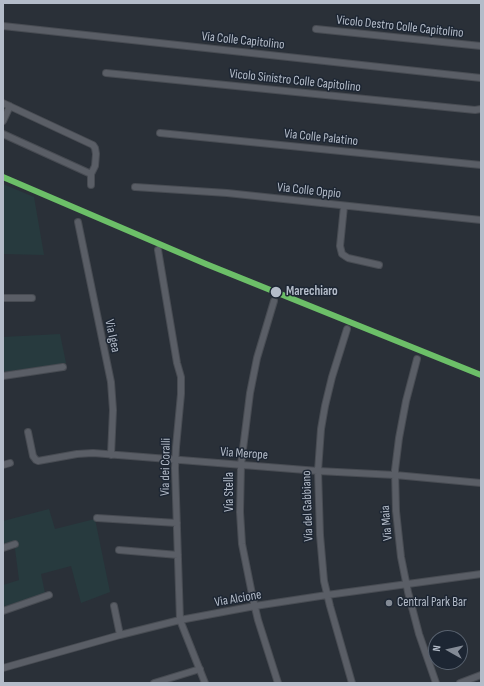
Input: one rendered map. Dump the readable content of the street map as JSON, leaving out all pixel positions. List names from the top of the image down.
{
  "streets": {
    "street": [
      "Vicolo Destro Colle Capitolino",
      "Via Colle Capitolino",
      "Vicolo Sinistro Colle Capitolino",
      "Via Colle Palatino",
      "Via Colle Oppio",
      "Via Igea",
      "Via Merope",
      "Via dei Coralli",
      "Via Stella",
      "Via del Gabbiano",
      "Via Maia",
      "Via Alcione"
    ]
  },
  "crossings": [
    ["Via Igea", "Via Merope"],
    ["Via Merope", "Via dei Coralli"],
    ["Via Merope", "Via Stella"],
    ["Via Merope", "Via del Gabbiano"],
    ["Via Merope", "Via Maia"],
    ["Via dei Coralli", "Via Alcione"],
    ["Via Stella", "Via Alcione"],
    ["Via del Gabbiano", "Via Alcione"],
    ["Via Maia", "Via Alcione"]
  ],
  "places": ["Marechiaro", "Central Park Bar"],
  "north": "left"
}
